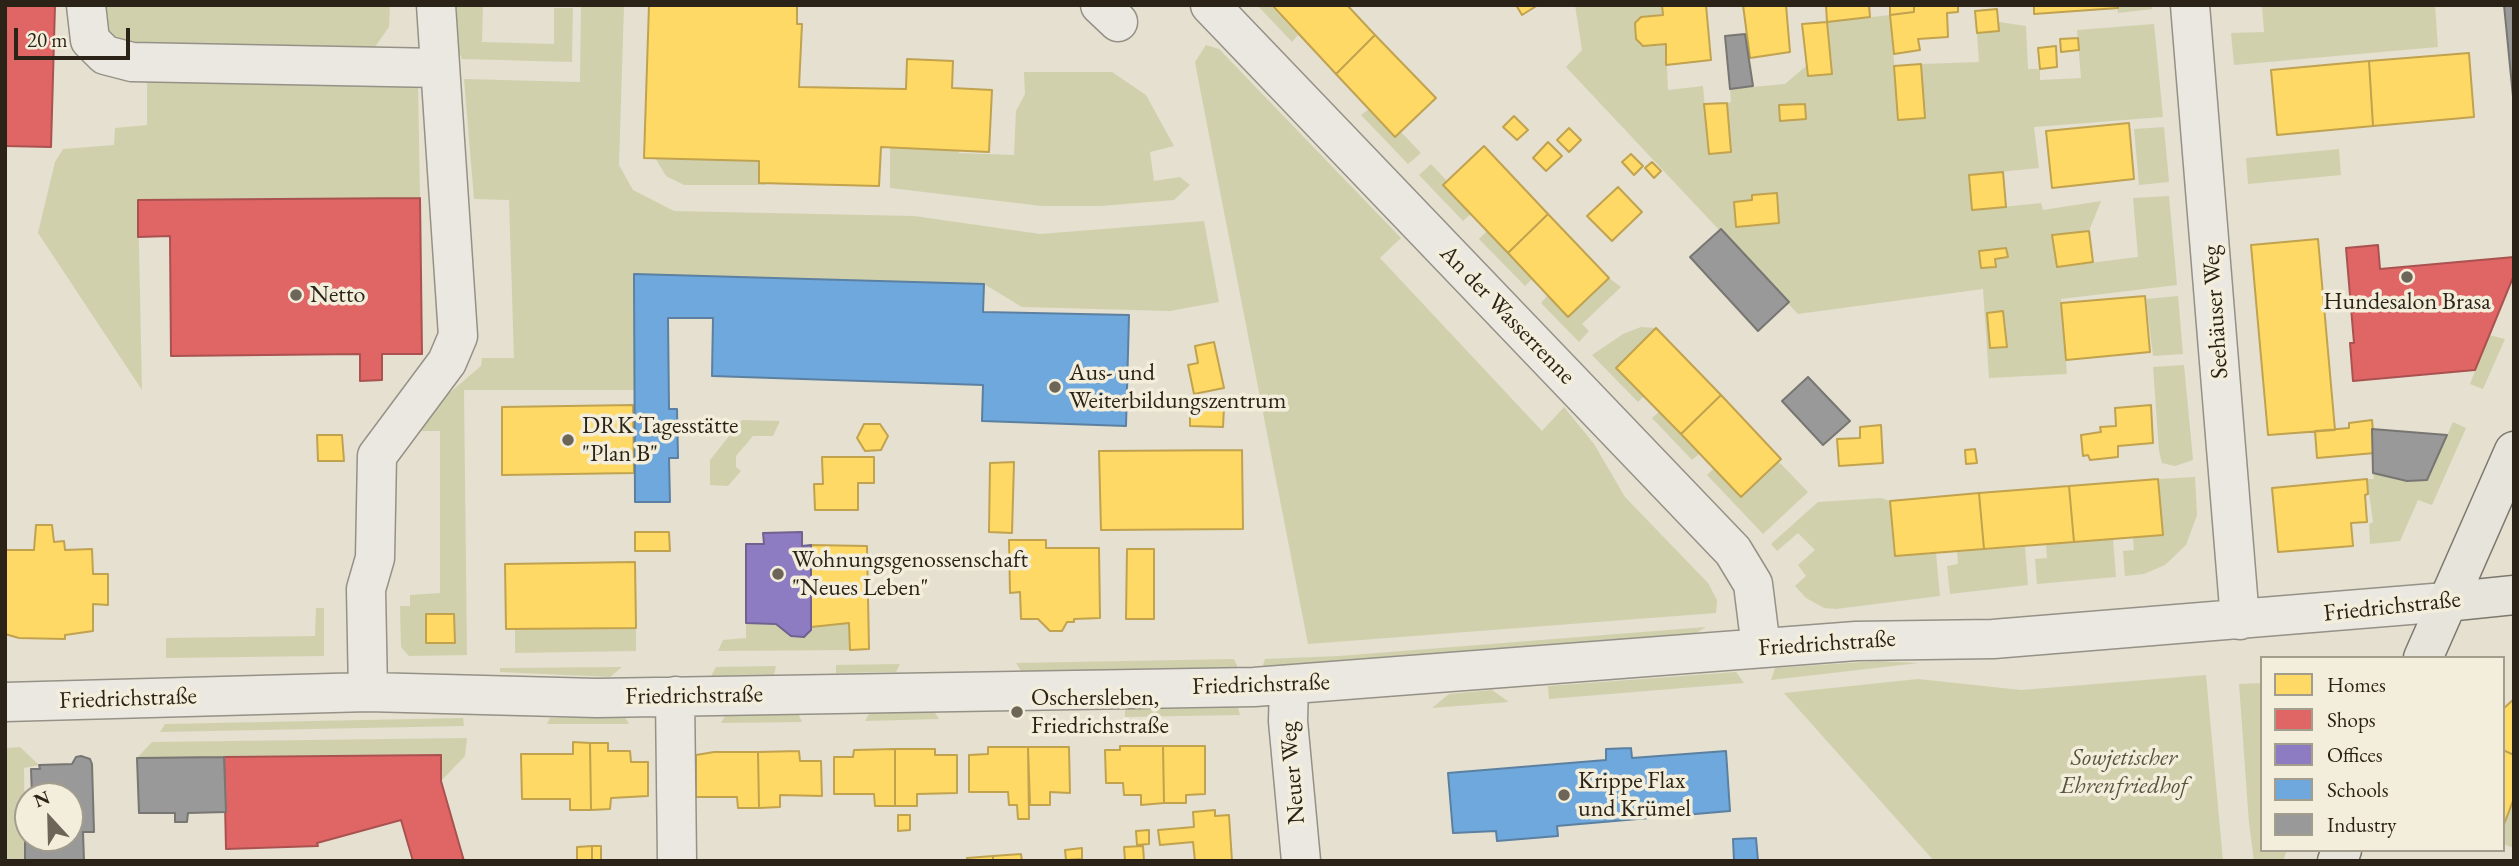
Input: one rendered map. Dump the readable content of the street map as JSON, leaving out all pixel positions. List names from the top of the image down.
{
  "streets": {
    "main road": ["Friedrichstraße"],
    "street": ["Seehäuser Weg", "An der Wasserrenne", "Neuer Weg"]
  },
  "crossings": [
    ["Seehäuser Weg", "Friedrichstraße"],
    ["An der Wasserrenne", "Friedrichstraße"],
    ["Friedrichstraße", "Neuer Weg"]
  ],
  "parks": ["Sowjetischer Ehrenfriedhof"],
  "places": [
    "Hundesalon Brasa",
    "Netto",
    "Aus- und Weiterbildungszentrum",
    "DRK Tagesstätte \"Plan B\"",
    "Wohnungsgenossenschaft \"Neues Leben\"",
    "Oschersleben, Friedrichstraße",
    "Krippe Flax und Krümel"
  ],
  "legend": [
    "Homes",
    "Shops",
    "Offices",
    "Schools",
    "Industry"
  ],
  "scale_bar": "20 m",
  "north": "top"
}
